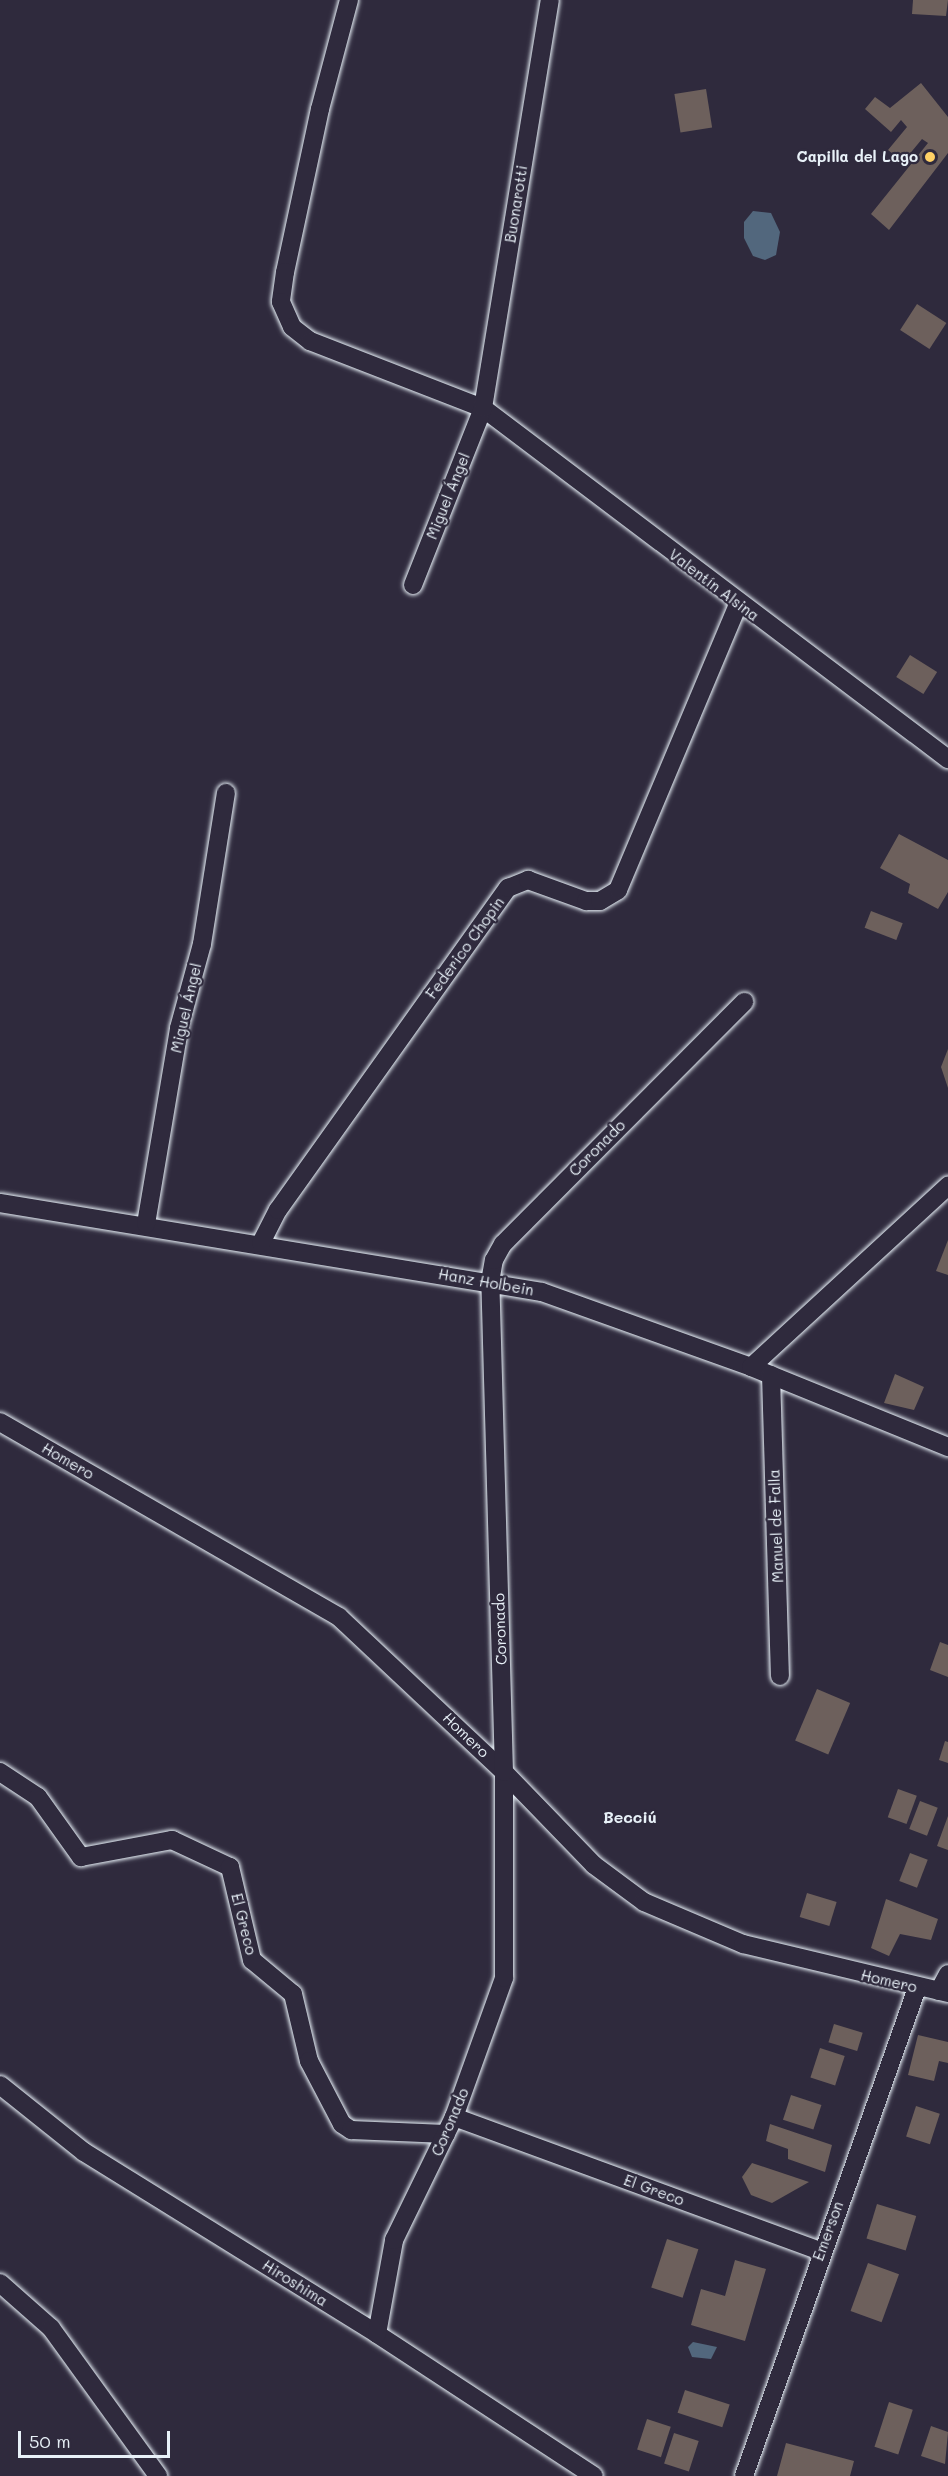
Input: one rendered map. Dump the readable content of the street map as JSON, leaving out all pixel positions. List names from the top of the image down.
{
  "streets": {
    "street": [
      "Buonarotti",
      "Miguel Ángel",
      "Valentín Alsina",
      "Federico Chopin",
      "Coronado",
      "Hanz Holbein",
      "Homero",
      "Manuel de Falla",
      "El Greco",
      "Emerson",
      "Hiroshima"
    ]
  },
  "crossings": [
    ["Buonarotti", "Miguel Ángel"],
    ["Buonarotti", "Valentín Alsina"],
    ["Miguel Ángel", "Valentín Alsina"],
    ["Miguel Ángel", "Hanz Holbein"],
    ["Valentín Alsina", "Federico Chopin"],
    ["Federico Chopin", "Hanz Holbein"],
    ["Coronado", "Hanz Holbein"],
    ["Coronado", "Homero"],
    ["Coronado", "El Greco"],
    ["Coronado", "Hiroshima"],
    ["Hanz Holbein", "Manuel de Falla"],
    ["Homero", "Emerson"],
    ["El Greco", "Emerson"]
  ],
  "districts": ["Becciú"],
  "places": ["Capilla del Lago"],
  "scale_bar": "50 m"
}
